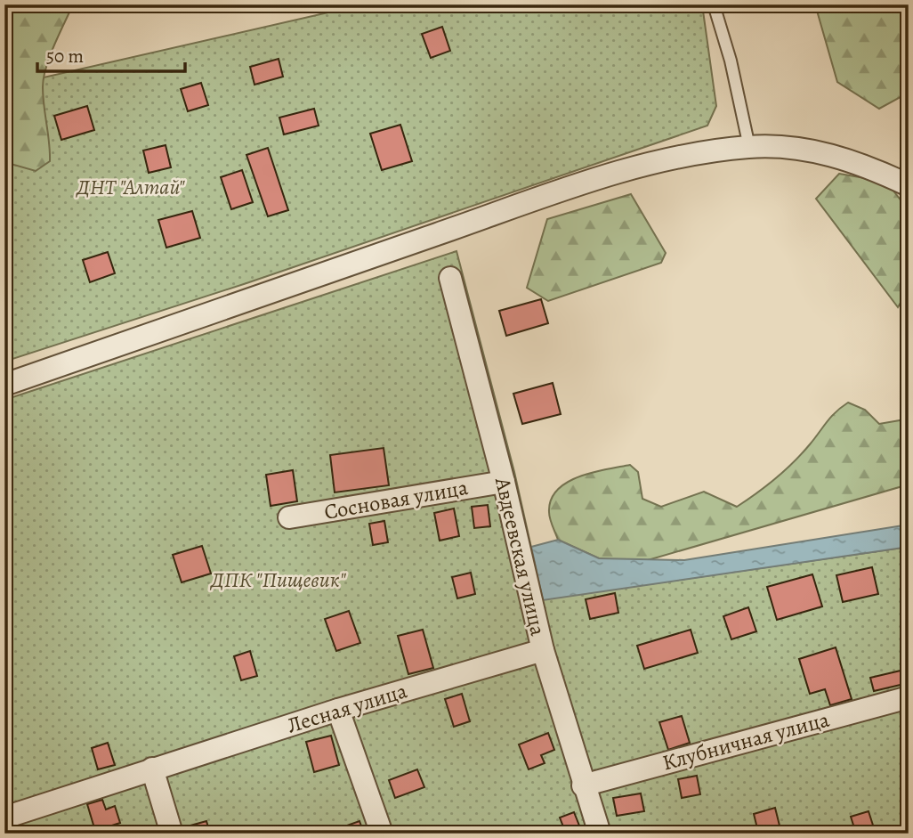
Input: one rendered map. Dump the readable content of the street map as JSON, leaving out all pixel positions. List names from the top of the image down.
{
  "streets": {
    "street": [
      "Сосновая улица",
      "Авдеевская улица",
      "Лесная улица",
      "Клубничная улица"
    ]
  },
  "crossings": [
    ["Сосновая улица", "Авдеевская улица"],
    ["Авдеевская улица", "Лесная улица"],
    ["Авдеевская улица", "Клубничная улица"]
  ],
  "parks": ["ДНТ \"Алтай\"", "ДПК \"Пищевик\""],
  "scale_bar": "50 m"
}
